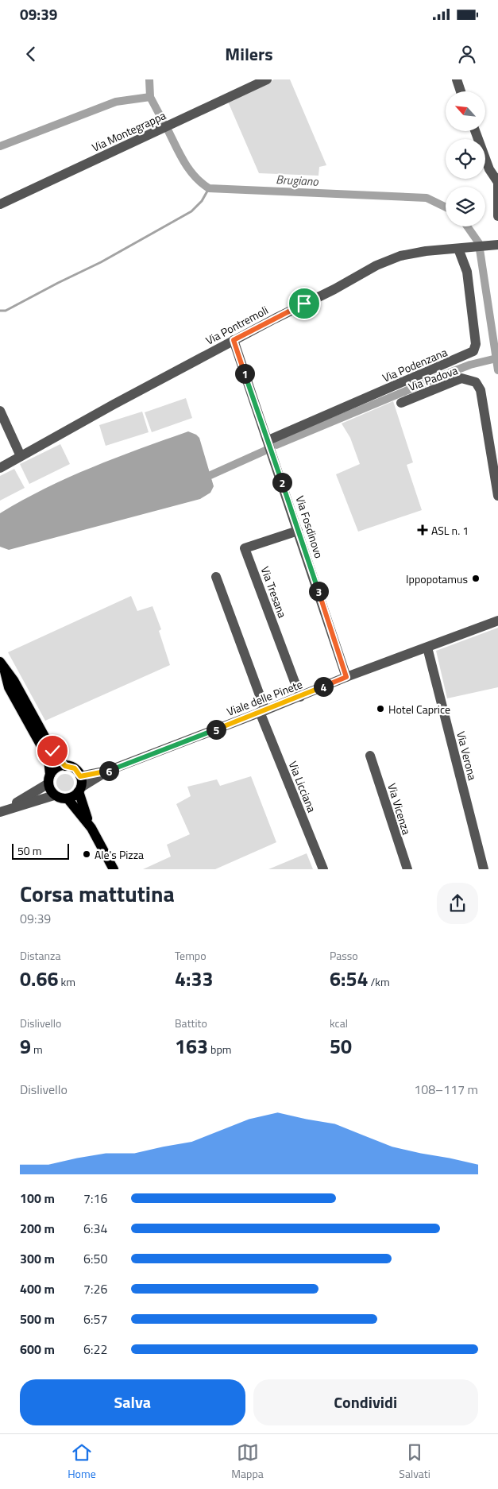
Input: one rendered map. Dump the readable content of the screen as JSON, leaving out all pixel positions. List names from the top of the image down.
{
  "streets": {
    "main road": ["Viale delle Pinete"],
    "street": [
      "Via Montegrappa",
      "Via Pontremoli",
      "Via Podenzana",
      "Via Padova",
      "Via Fosdinovo",
      "Via Tresana",
      "Via Verona",
      "Via Licciana",
      "Via Vicenza"
    ]
  },
  "crossings": [
    ["Via Pontremoli", "Via Podenzana"],
    ["Via Pontremoli", "Via Fosdinovo"],
    ["Via Podenzana", "Via Fosdinovo"],
    ["Via Fosdinovo", "Via Tresana"],
    ["Via Fosdinovo", "Viale delle Pinete"],
    ["Via Tresana", "Viale delle Pinete"],
    ["Viale delle Pinete", "Via Verona"],
    ["Viale delle Pinete", "Via Licciana"]
  ],
  "water": ["Brugiano"],
  "places": {
    "health": ["ASL n. 1"],
    "other": ["Ippopotamus", "Hotel Caprice", "Ale's Pizza"]
  },
  "scale_bar": "50 m",
  "north": "top left",
  "page": {
    "status": "09:39",
    "header": "Milers",
    "pins": [
      "1",
      "2",
      "3",
      "4",
      "5",
      "6"
    ],
    "scale": "50 m",
    "heading": ["Corsa mattutina", "09:39"],
    "stats": [
      ["Distanza", "0.66 km"],
      ["Tempo", "4:33"],
      ["Passo", "6:54 /km"],
      ["Dislivello", "9 m"],
      ["Battito", "163 bpm"],
      ["kcal", "50"]
    ],
    "chart": ["Dislivello", "108–117 m"],
    "list": [
      {
        "name": "100 m",
        "note": "7:16"
      },
      {
        "name": "200 m",
        "note": "6:34"
      },
      {
        "name": "300 m",
        "note": "6:50"
      },
      {
        "name": "400 m",
        "note": "7:26"
      },
      {
        "name": "500 m",
        "note": "6:57"
      },
      {
        "name": "600 m",
        "note": "6:22"
      }
    ],
    "buttons": ["Salva", "Condividi"],
    "tabs": ["Home", "Mappa", "Salvati"]
  }
}
